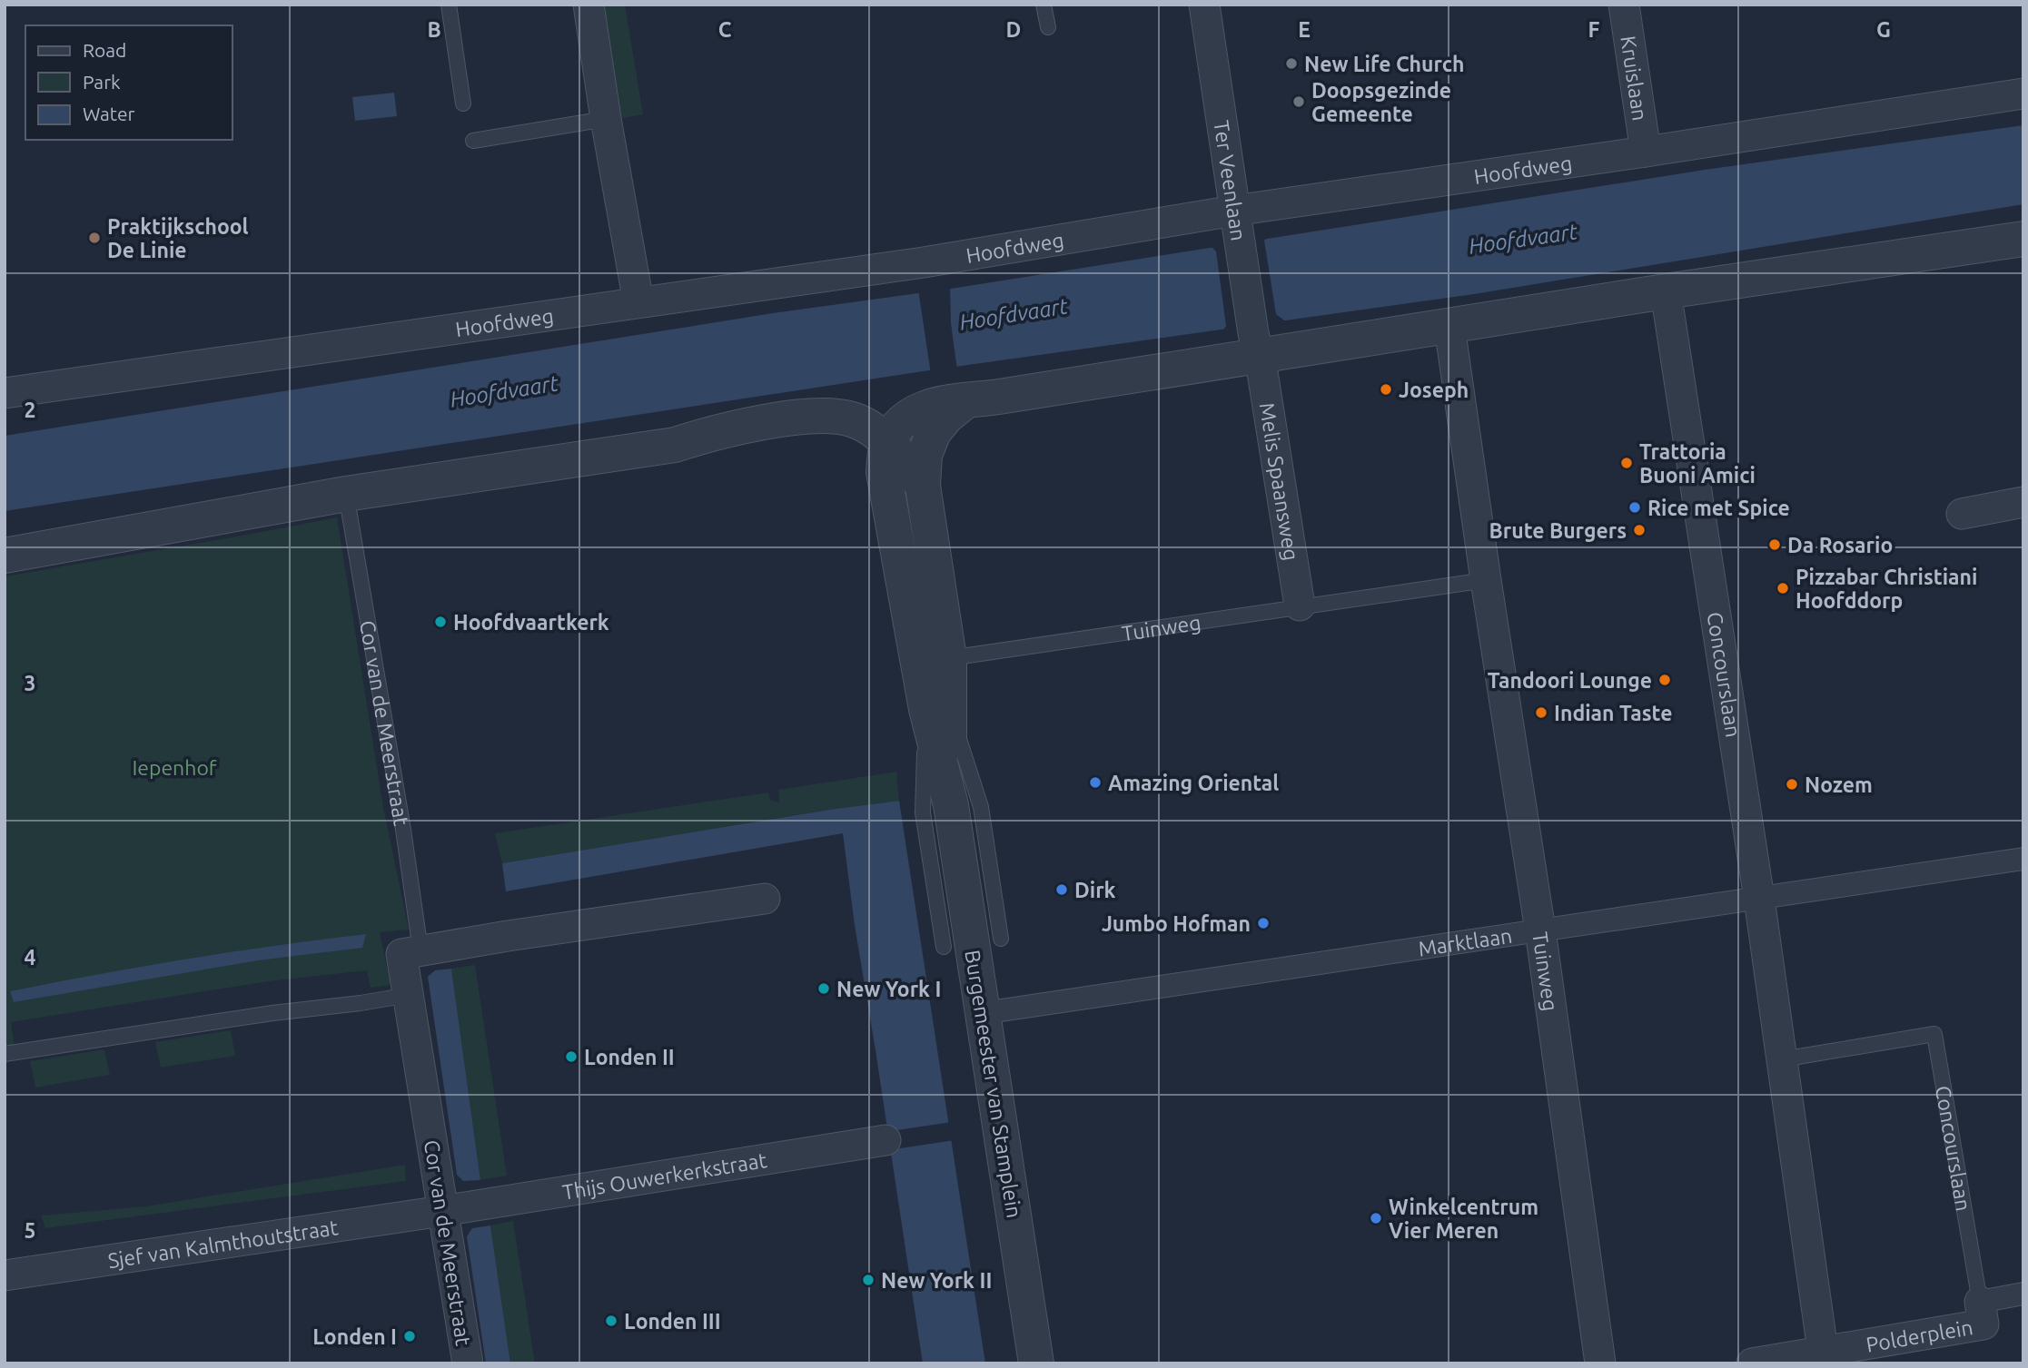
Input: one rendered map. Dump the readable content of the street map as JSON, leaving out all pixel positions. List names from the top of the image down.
{
  "streets": {
    "street": [
      "Kruislaan",
      "Hoofdweg",
      "Ter Veenlaan",
      "Melis Spaansweg",
      "Tuinweg",
      "Concourslaan",
      "Cor van de Meerstraat",
      "Marktlaan",
      "Burgemeester van Stamplein",
      "Thijs Ouwerkerkstraat",
      "Sjef van Kalmthoutstraat",
      "Polderplein"
    ]
  },
  "crossings": [
    ["Kruislaan", "Hoofdweg"],
    ["Hoofdweg", "Ter Veenlaan"],
    ["Ter Veenlaan", "Melis Spaansweg"],
    ["Melis Spaansweg", "Tuinweg"],
    ["Tuinweg", "Marktlaan"],
    ["Tuinweg", "Burgemeester van Stamplein"],
    ["Concourslaan", "Marktlaan"],
    ["Concourslaan", "Polderplein"],
    ["Cor van de Meerstraat", "Thijs Ouwerkerkstraat"],
    ["Cor van de Meerstraat", "Sjef van Kalmthoutstraat"],
    ["Marktlaan", "Burgemeester van Stamplein"],
    ["Thijs Ouwerkerkstraat", "Sjef van Kalmthoutstraat"]
  ],
  "water": ["Hoofdvaart"],
  "parks": ["Iepenhof"],
  "places": [
    "New Life Church",
    "Doopsgezinde Gemeente",
    "Praktijkschool De Linie",
    "Joseph",
    "Trattoria Buoni Amici",
    "Rice met Spice",
    "Brute Burgers",
    "Da Rosario",
    "Pizzabar Christiani Hoofddorp",
    "Hoofdvaartkerk",
    "Tandoori Lounge",
    "Indian Taste",
    "Amazing Oriental",
    "Nozem",
    "Dirk",
    "Jumbo Hofman",
    "New York I",
    "Londen II",
    "Winkelcentrum Vier Meren",
    "New York II",
    "Londen III",
    "Londen I"
  ],
  "legend": ["Road", "Park", "Water"],
  "grid": {
    "columns": [
      "B",
      "C",
      "D",
      "E",
      "F",
      "G"
    ],
    "rows": [
      "2",
      "3",
      "4",
      "5"
    ]
  }
}
